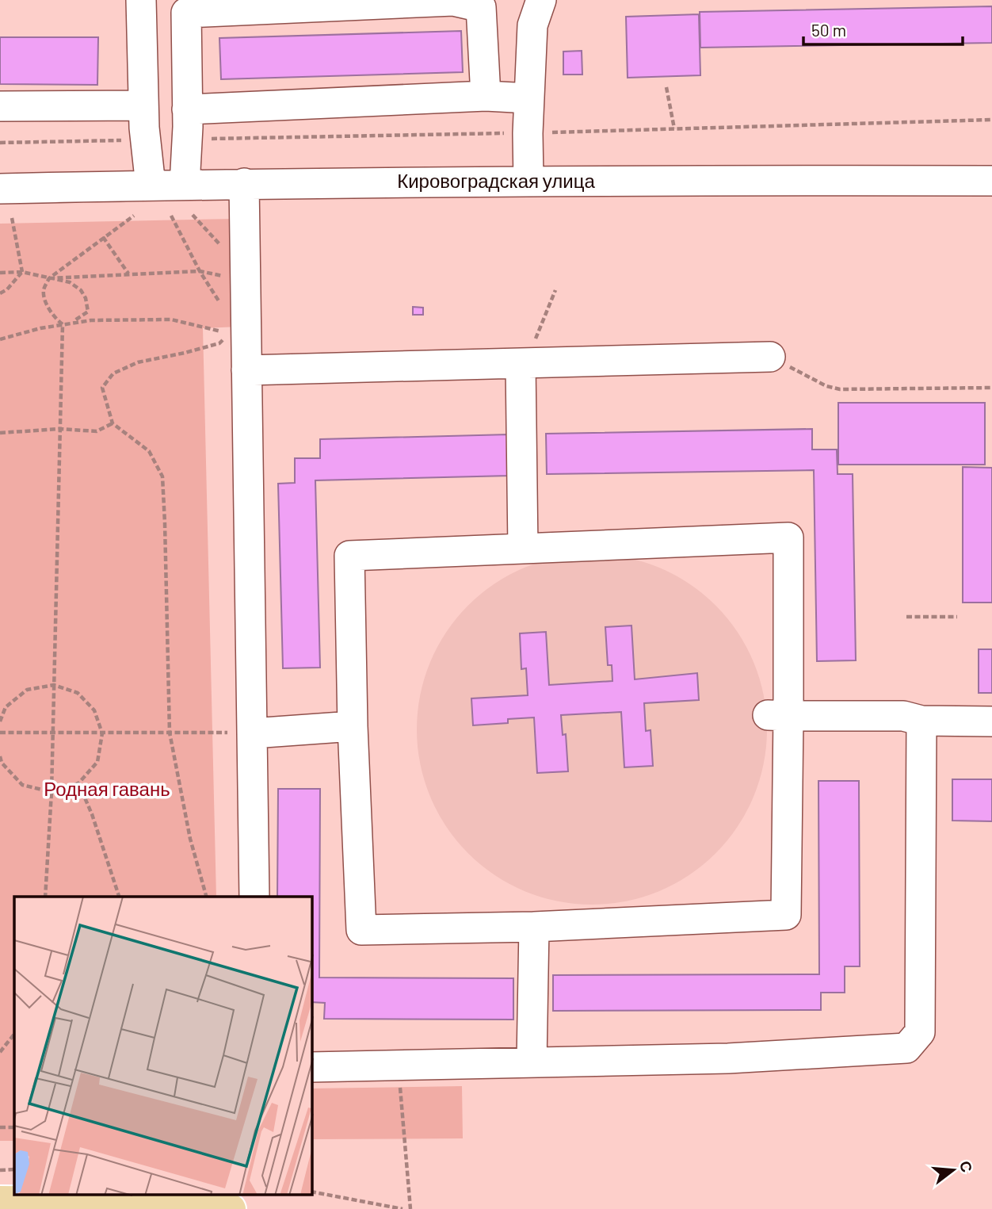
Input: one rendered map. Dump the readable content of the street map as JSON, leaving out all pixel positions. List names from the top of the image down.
{
  "streets": {
    "street": ["Кировоградская улица"]
  },
  "parks": ["Родная гавань"],
  "scale_bar": "50 m",
  "north": "right"
}
